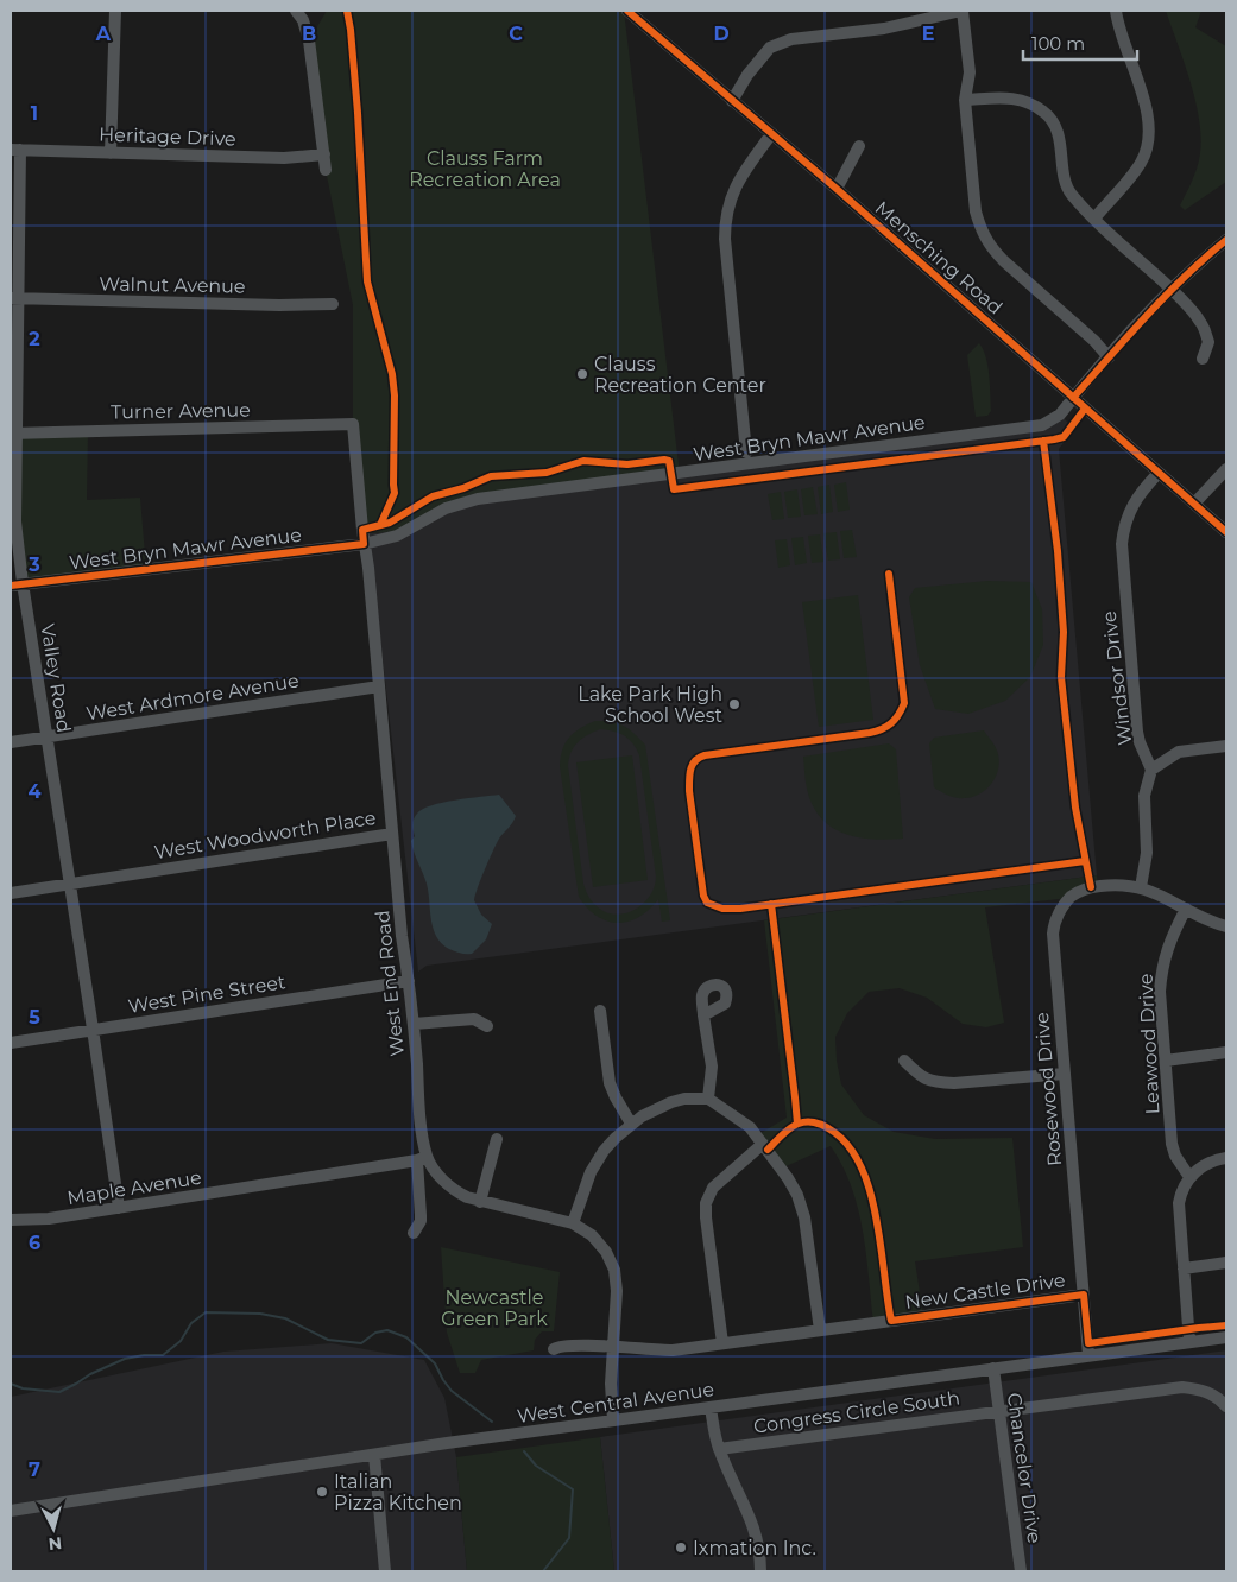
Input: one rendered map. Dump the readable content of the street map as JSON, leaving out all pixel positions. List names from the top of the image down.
{
  "streets": {
    "street": [
      "Heritage Drive",
      "Mensching Road",
      "Walnut Avenue",
      "Turner Avenue",
      "West Bryn Mawr Avenue",
      "Valley Road",
      "Windsor Drive",
      "West Ardmore Avenue",
      "West Woodworth Place",
      "West End Road",
      "West Pine Street",
      "Leawood Drive",
      "Rosewood Drive",
      "Maple Avenue",
      "New Castle Drive",
      "West Central Avenue",
      "Congress Circle South",
      "Chancelor Drive"
    ]
  },
  "crossings": [
    ["Heritage Drive", "Valley Road"],
    ["Mensching Road", "West Bryn Mawr Avenue"],
    ["Mensching Road", "Windsor Drive"],
    ["Walnut Avenue", "Valley Road"],
    ["Turner Avenue", "Valley Road"],
    ["Turner Avenue", "West End Road"],
    ["West Bryn Mawr Avenue", "Valley Road"],
    ["West Bryn Mawr Avenue", "West End Road"],
    ["Valley Road", "West Ardmore Avenue"],
    ["Valley Road", "West Woodworth Place"],
    ["Valley Road", "West Pine Street"],
    ["Valley Road", "Maple Avenue"],
    ["West Ardmore Avenue", "West End Road"],
    ["West Woodworth Place", "West End Road"],
    ["West End Road", "West Pine Street"],
    ["West End Road", "Maple Avenue"],
    ["Leawood Drive", "Rosewood Drive"],
    ["Rosewood Drive", "New Castle Drive"],
    ["Rosewood Drive", "West Central Avenue"],
    ["West Central Avenue", "Chancelor Drive"],
    ["Congress Circle South", "Chancelor Drive"]
  ],
  "parks": ["Clauss Farm Recreation Area", "Newcastle Green Park"],
  "places": [
    "Clauss Recreation Center",
    "Lake Park High School West",
    "Italian Pizza Kitchen",
    "Ixmation Inc."
  ],
  "scale_bar": "100 m",
  "north": "bottom",
  "grid": {
    "columns": [
      "A",
      "B",
      "C",
      "D",
      "E"
    ],
    "rows": [
      "1",
      "2",
      "3",
      "4",
      "5",
      "6",
      "7"
    ]
  }
}
